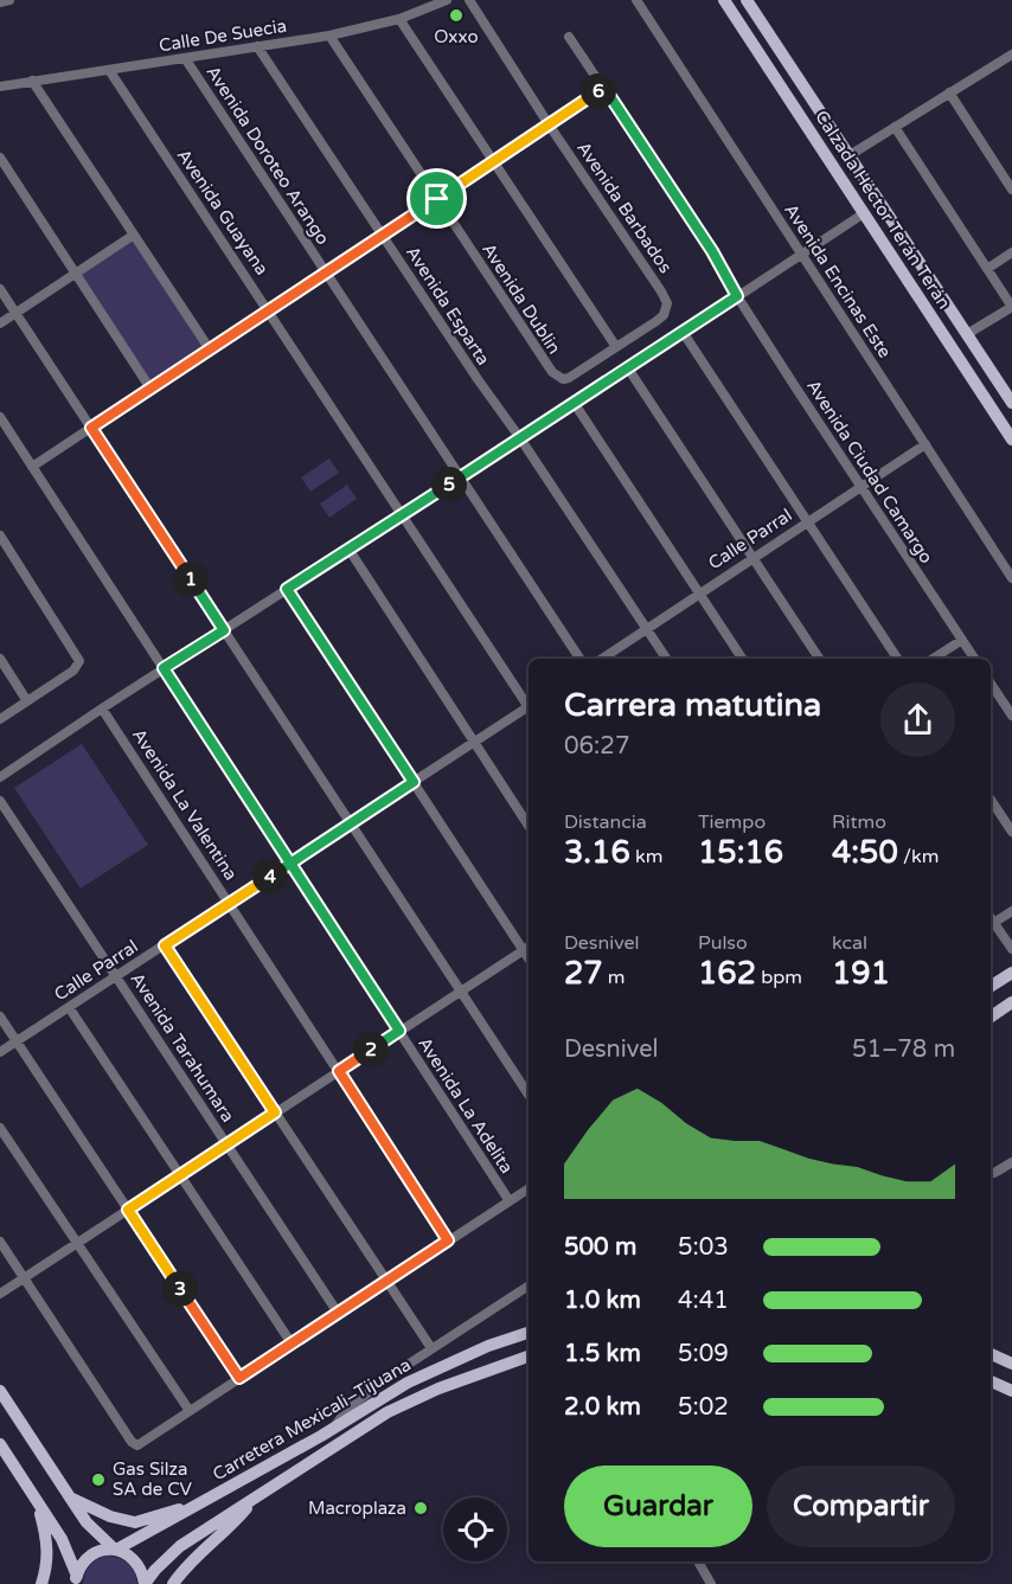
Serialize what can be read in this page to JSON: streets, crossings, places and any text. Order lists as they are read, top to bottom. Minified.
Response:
{"streets":{"main road":["Calzada Héctor Terán Terán","Carretera Mexicali–Tijuana"],"street":["Calle De Suecia","Avenida Doroteo Arango","Avenida Barbados","Avenida Guayana","Avenida Encinas Este","Avenida Dublin","Avenida Esparta","Avenida Ciudad Camargo","Calle Parral","Avenida La Valentina","Avenida Tarahumara","Avenida La Adelita"]},"crossings":[["Calle De Suecia","Avenida Doroteo Arango"],["Calle De Suecia","Avenida Guayana"],["Calle De Suecia","Avenida Dublin"],["Calle De Suecia","Avenida Esparta"],["Avenida Barbados","Avenida Dublin"],["Avenida Encinas Este","Calle Parral"],["Avenida Esparta","Calle Parral"],["Avenida Ciudad Camargo","Calle Parral"],["Calle Parral","Avenida La Valentina"],["Calle Parral","Avenida Tarahumara"],["Calle Parral","Avenida La Adelita"]],"places":["Oxxo","Gas Silza SA de CV","Macroplaza"],"page":{"pins":["6","5","1","4","2","3"],"heading":["Carrera matutina","06:27"],"stats":[["Distancia","3.16 km"],["Tiempo","15:16"],["Ritmo","4:50 /km"],["Desnivel","27 m"],["Pulso","162 bpm"],["kcal","191"]],"chart":["Desnivel","51–78 m"],"list":[{"name":"500 m","note":"5:03"},{"name":"1.0 km","note":"4:41"},{"name":"1.5 km","note":"5:09"},{"name":"2.0 km","note":"5:02"}],"buttons":["Guardar","Compartir"]}}
